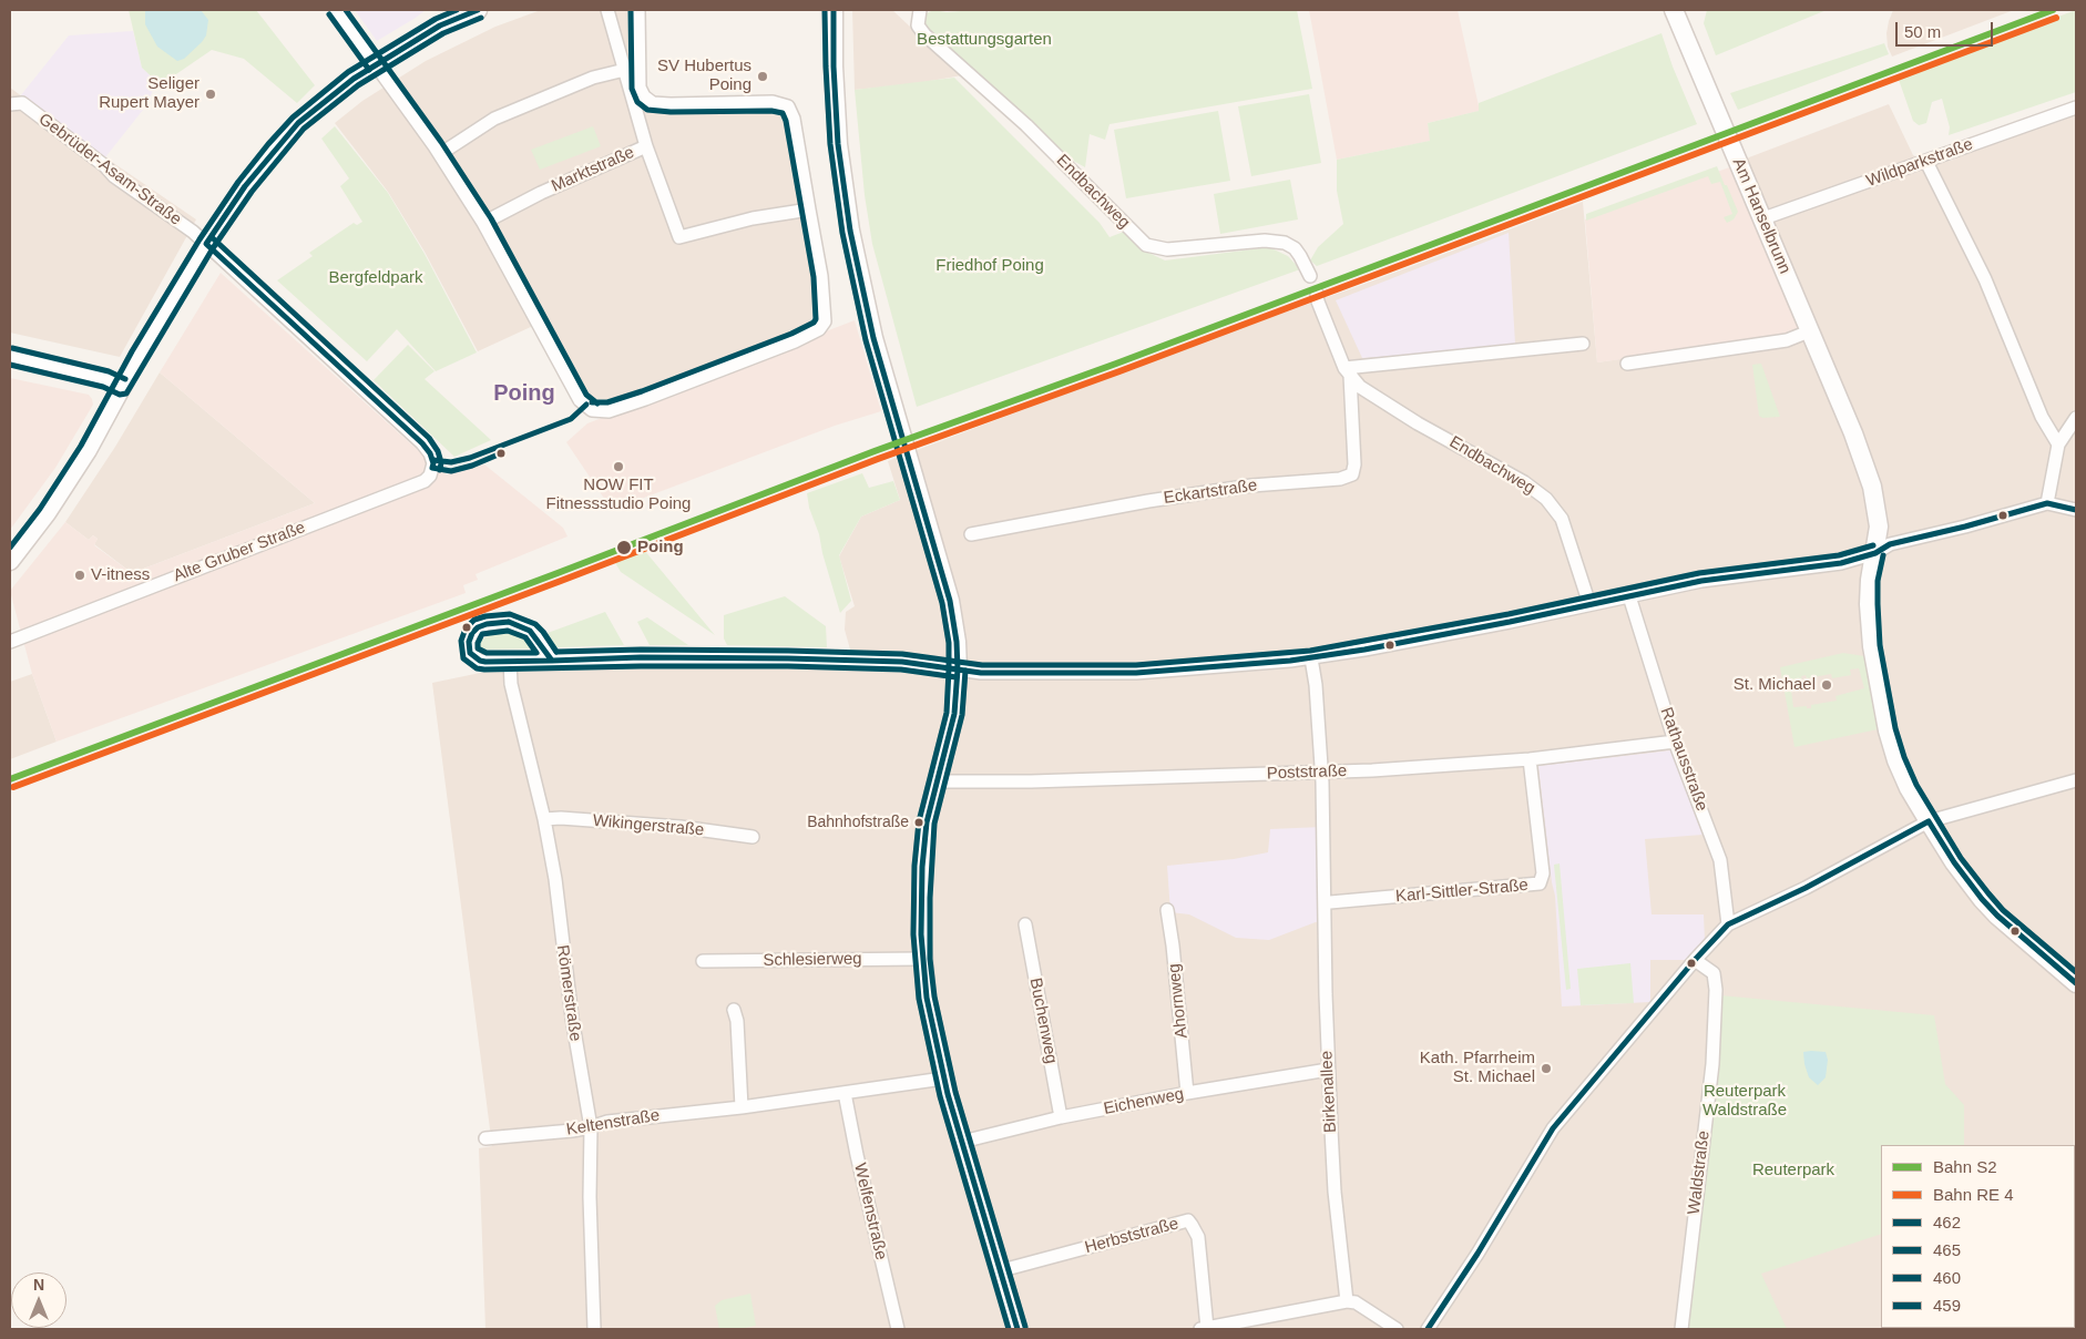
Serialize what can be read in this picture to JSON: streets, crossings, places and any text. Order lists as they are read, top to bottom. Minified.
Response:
{"streets":{"street":["Wildparkstraße","Gebrüder-Asam-Straße","Marktstraße","Endbachweg","Am Hanselbrunn","Eckartstraße","Alte Gruber Straße","Rathausstraße","Poststraße","Wikingerstraße","Karl-Sittler-Straße","Schlesierweg","Römerstraße","Ahornweg","Buchenweg","Birkenallee","Eichenweg","Keltenstraße","Waldstraße","Welfenstraße","Herbststraße"]},"crossings":[["Wildparkstraße","Am Hanselbrunn"],["Gebrüder-Asam-Straße","Alte Gruber Straße"],["Endbachweg","Eckartstraße"],["Rathausstraße","Poststraße"],["Poststraße","Karl-Sittler-Straße"],["Poststraße","Birkenallee"],["Wikingerstraße","Römerstraße"],["Karl-Sittler-Straße","Birkenallee"],["Römerstraße","Keltenstraße"],["Ahornweg","Eichenweg"],["Buchenweg","Eichenweg"],["Birkenallee","Eichenweg"],["Keltenstraße","Welfenstraße"]],"districts":["Poing"],"parks":["Bestattungsgarten","Friedhof Poing","Bergfeldpark","Reuterpark Waldstraße","Reuterpark"],"places":["SV Hubertus Poing","Seliger Rupert Mayer","NOW FIT Fitnessstudio Poing","Poing","V-itness","St. Michael","Bahnhofstraße","Kath. Pfarrheim St. Michael"],"lines":["rail line S2","transit line 462","transit line 465","transit line 460","transit line 459"],"legend":["Bahn S2","Bahn RE 4","462","465","460","459"],"scale_bar":"50 m","north":"top"}
